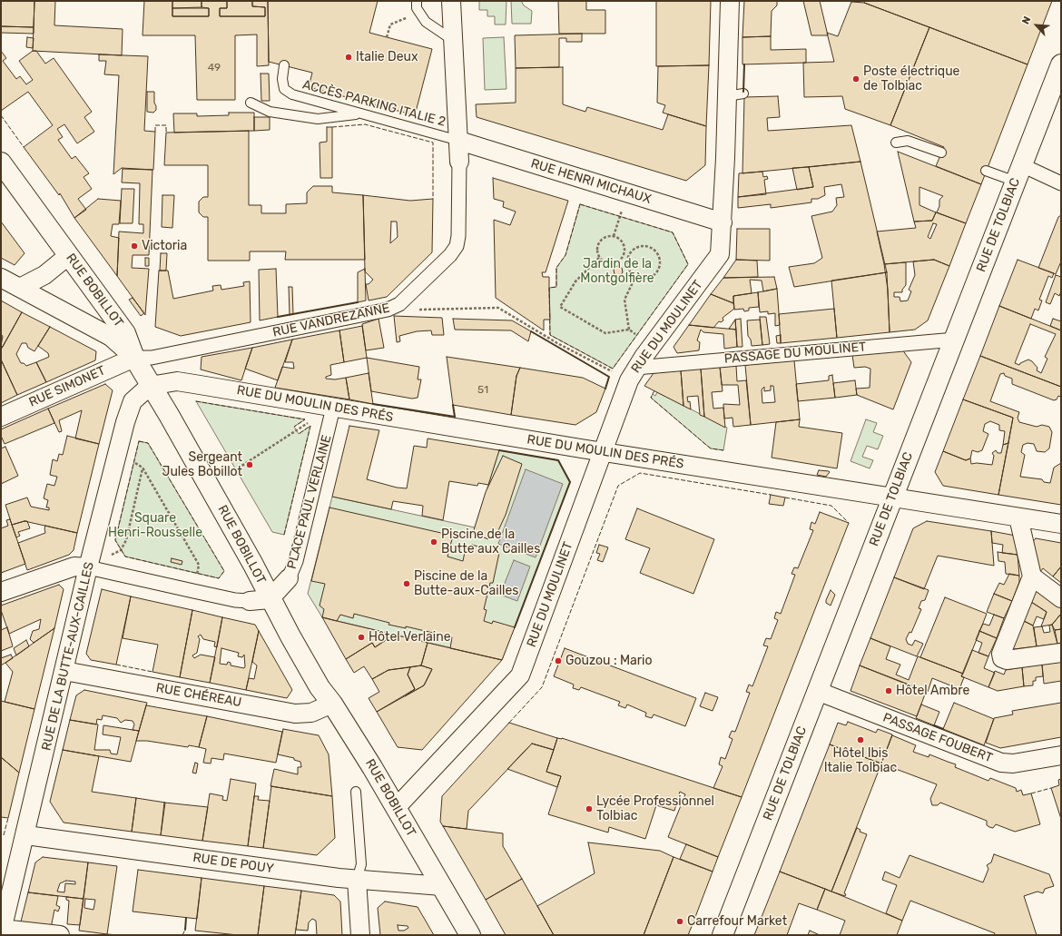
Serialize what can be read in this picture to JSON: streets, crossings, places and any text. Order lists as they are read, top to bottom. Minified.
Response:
{"streets":{"main road":["RUE DE TOLBIAC","RUE BOBILLOT"],"street":["RUE HENRI MICHAUX","RUE VANDREZANNE","RUE DU MOULINET","PASSAGE DU MOULINET","RUE SIMONET","RUE DU MOULIN DES PRÉS","PLACE PAUL VERLAINE","RUE DE LA BUTTE-AUX-CAILLES","RUE CHÉREAU","PASSAGE FOUBERT","RUE DE POUY"],"lane":["ACCÈS PARKING ITALIE 2"]},"crossings":[["ACCÈS PARKING ITALIE 2","RUE HENRI MICHAUX"],["ACCÈS PARKING ITALIE 2","RUE VANDREZANNE"],["RUE HENRI MICHAUX","RUE VANDREZANNE"],["RUE HENRI MICHAUX","RUE DU MOULINET"],["RUE DE TOLBIAC","PASSAGE DU MOULINET"],["RUE DE TOLBIAC","RUE DU MOULIN DES PRÉS"],["RUE DE TOLBIAC","PASSAGE FOUBERT"],["RUE BOBILLOT","RUE VANDREZANNE"],["RUE BOBILLOT","RUE DU MOULINET"],["RUE BOBILLOT","RUE SIMONET"],["RUE BOBILLOT","RUE DU MOULIN DES PRÉS"],["RUE BOBILLOT","PLACE PAUL VERLAINE"],["RUE BOBILLOT","RUE DE LA BUTTE-AUX-CAILLES"],["RUE BOBILLOT","RUE CHÉREAU"],["RUE BOBILLOT","RUE DE POUY"],["RUE VANDREZANNE","RUE SIMONET"],["RUE DU MOULINET","PASSAGE DU MOULINET"],["RUE DU MOULINET","RUE DU MOULIN DES PRÉS"],["RUE DU MOULIN DES PRÉS","PLACE PAUL VERLAINE"],["RUE DU MOULIN DES PRÉS","RUE DE LA BUTTE-AUX-CAILLES"],["RUE DE LA BUTTE-AUX-CAILLES","RUE CHÉREAU"],["RUE DE LA BUTTE-AUX-CAILLES","RUE DE POUY"]],"parks":["Jardin de la Montgolfière","Square Henri-Rousselle"],"places":["Italie Deux","Poste électrique de Tolbiac","Victoria","Sergeant Jules Bobillot","Piscine de la Butte aux Cailles","Piscine de la Butte-aux-Cailles","Hôtel Verlaine","Gouzou : Mario","Hôtel Ambre","Hôtel Ibis Italie Tolbiac","Lycée Professionnel Tolbiac","Carrefour Market"],"house_numbers":["49","51"],"north":"top left"}
